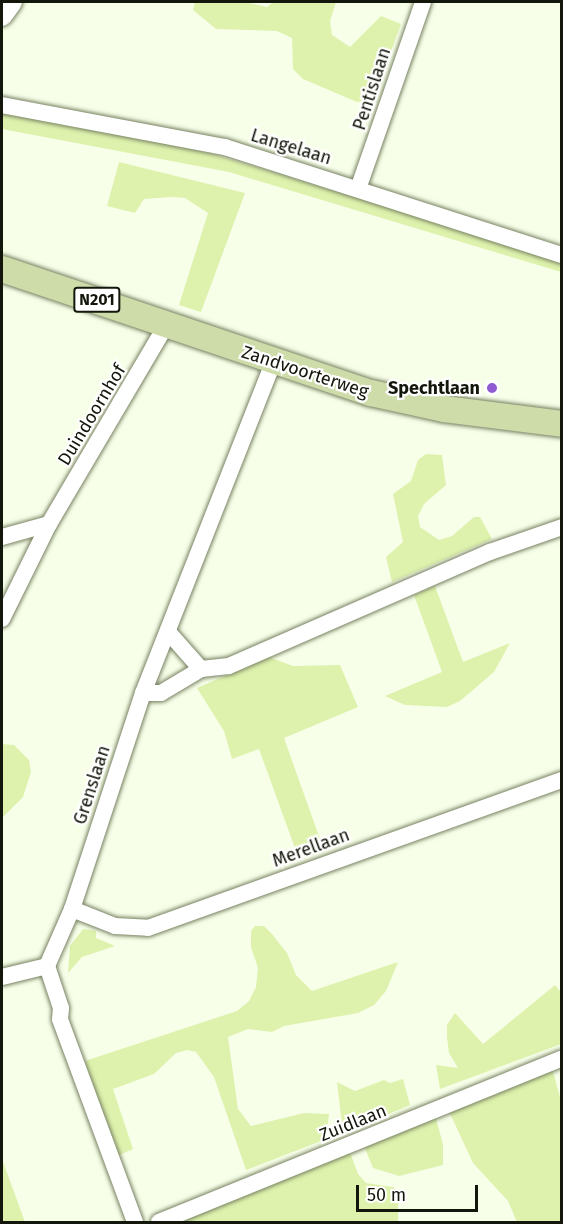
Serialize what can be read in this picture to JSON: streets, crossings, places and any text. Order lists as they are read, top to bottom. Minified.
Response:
{"streets":{"main road":["N201","Zandvoorterweg"],"street":["Pentislaan","Langelaan","Duindoornhof","Grenslaan","Merellaan","Zuidlaan"]},"crossings":[["Pentislaan","Langelaan"],["N201","Zandvoorterweg"],["N201","Duindoornhof"],["Zandvoorterweg","Duindoornhof"],["Zandvoorterweg","Grenslaan"],["Grenslaan","Merellaan"]],"places":["Spechtlaan"],"scale_bar":"50 m"}
